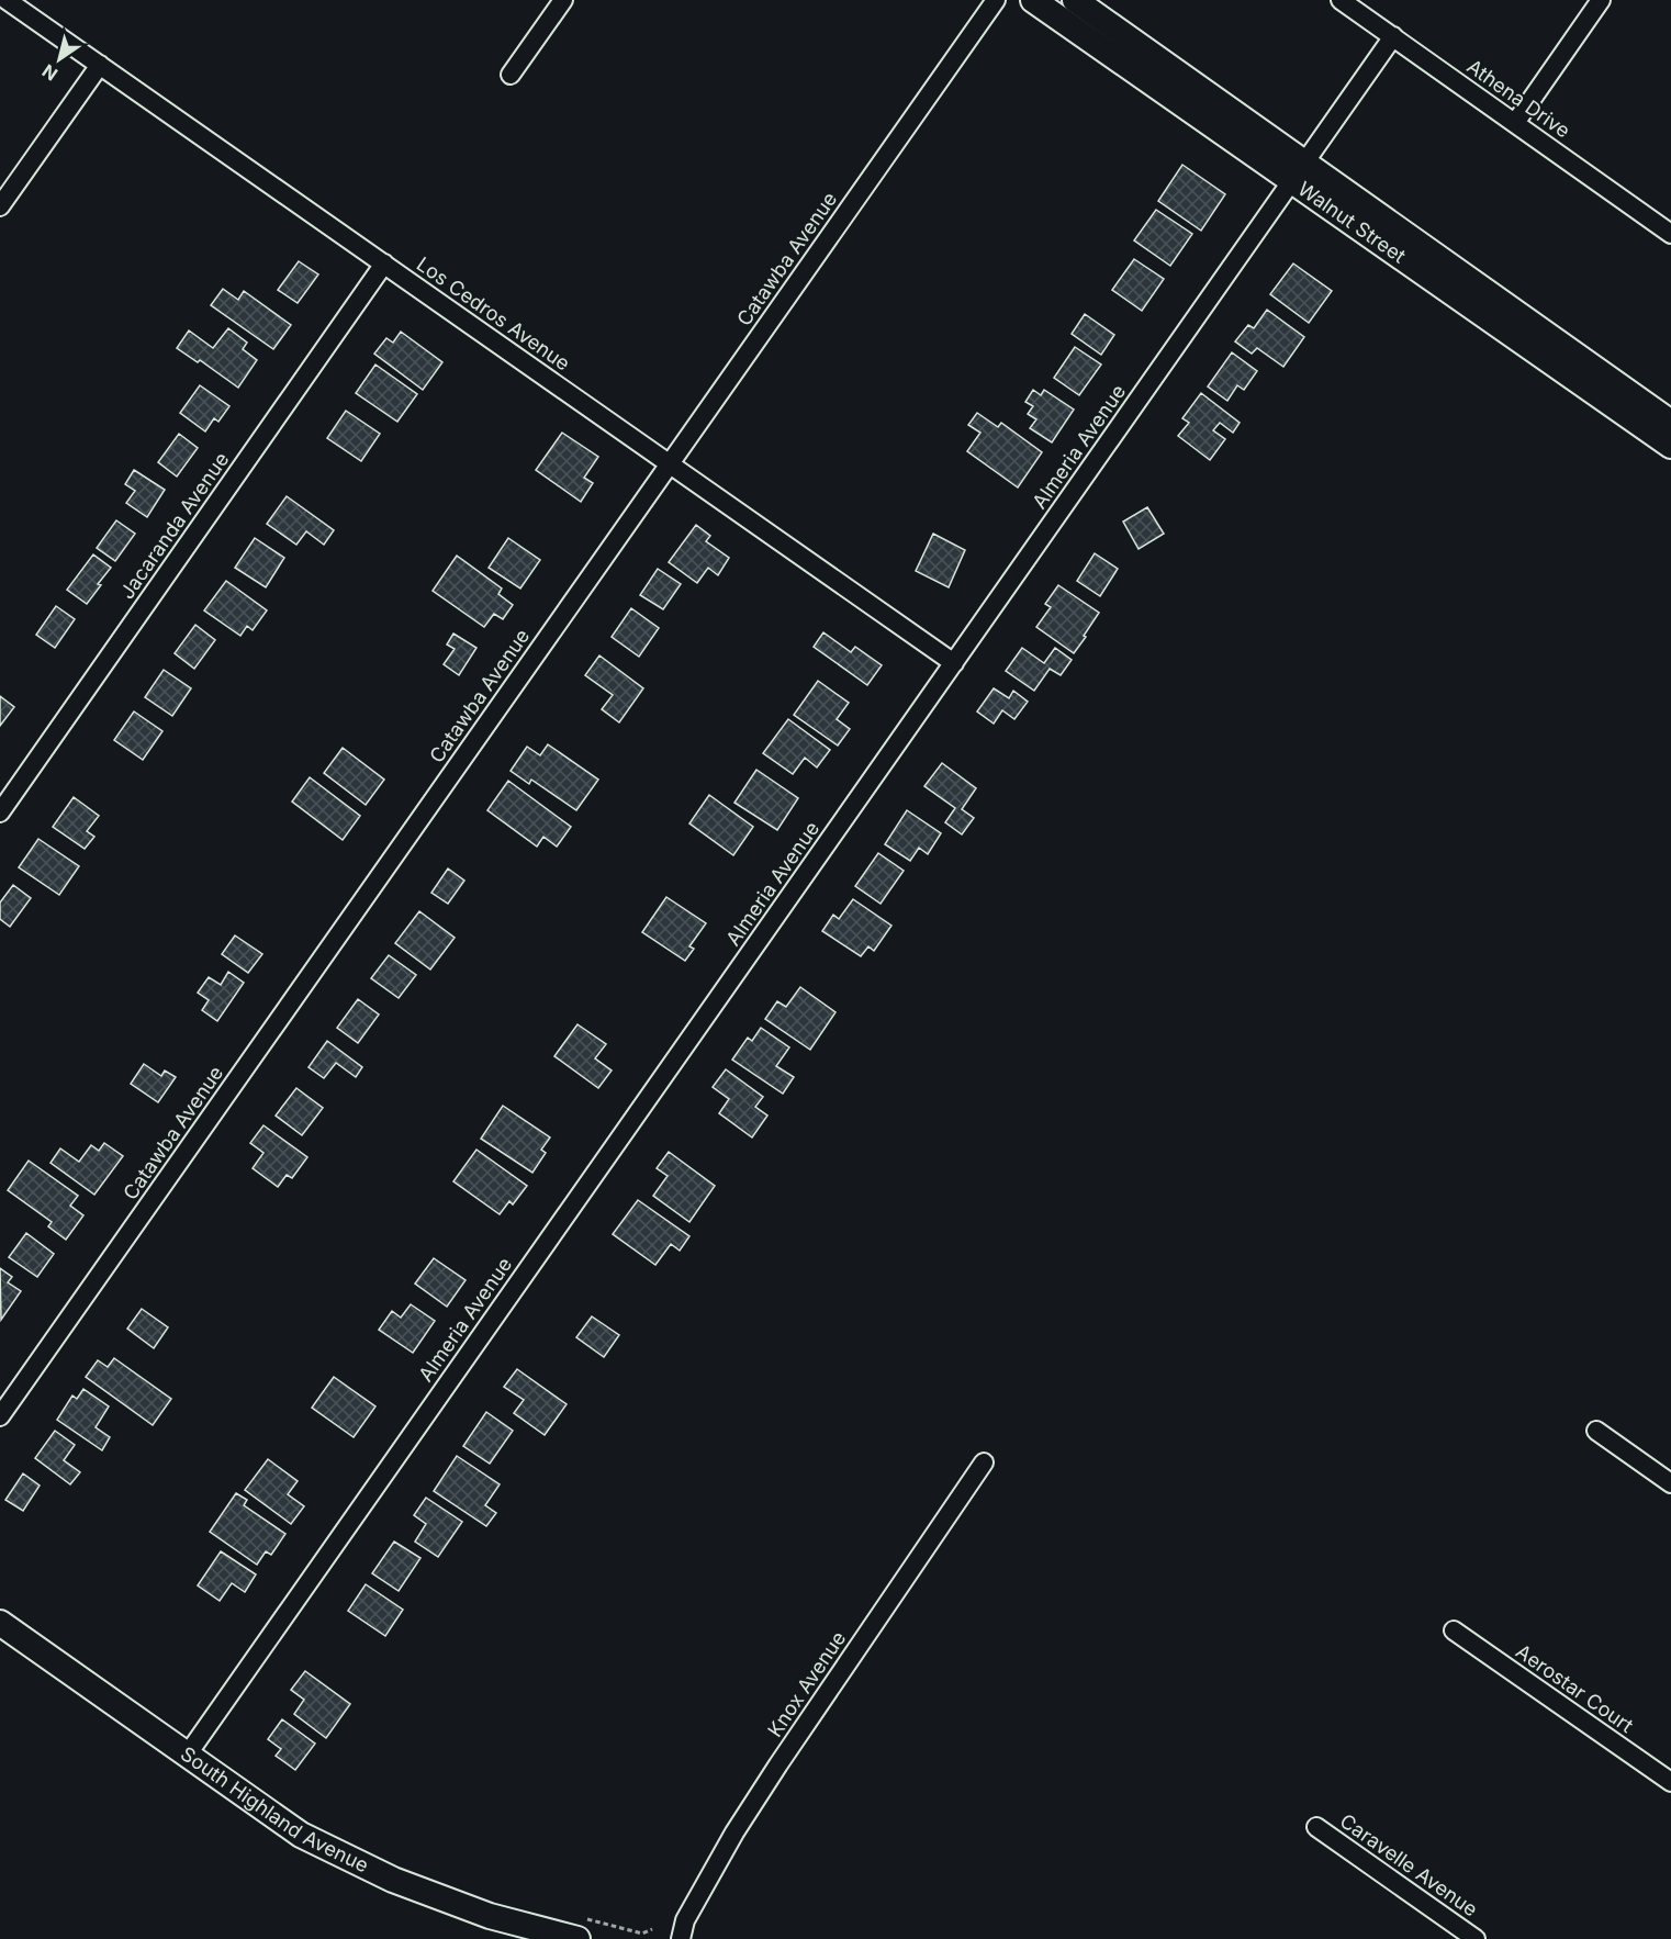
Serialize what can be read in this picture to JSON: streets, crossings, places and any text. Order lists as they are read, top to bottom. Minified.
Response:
{"streets":{"street":["Athena Drive","Walnut Street","Catawba Avenue","Los Cedros Avenue","Almeria Avenue","Jacaranda Avenue","Knox Avenue","Aerostar Court","South Highland Avenue","Caravelle Avenue"]},"crossings":[["Athena Drive","Almeria Avenue"],["Walnut Street","Almeria Avenue"],["Catawba Avenue","Los Cedros Avenue"],["Los Cedros Avenue","Almeria Avenue"],["Los Cedros Avenue","Jacaranda Avenue"],["Almeria Avenue","South Highland Avenue"]],"north":"bottom left"}
